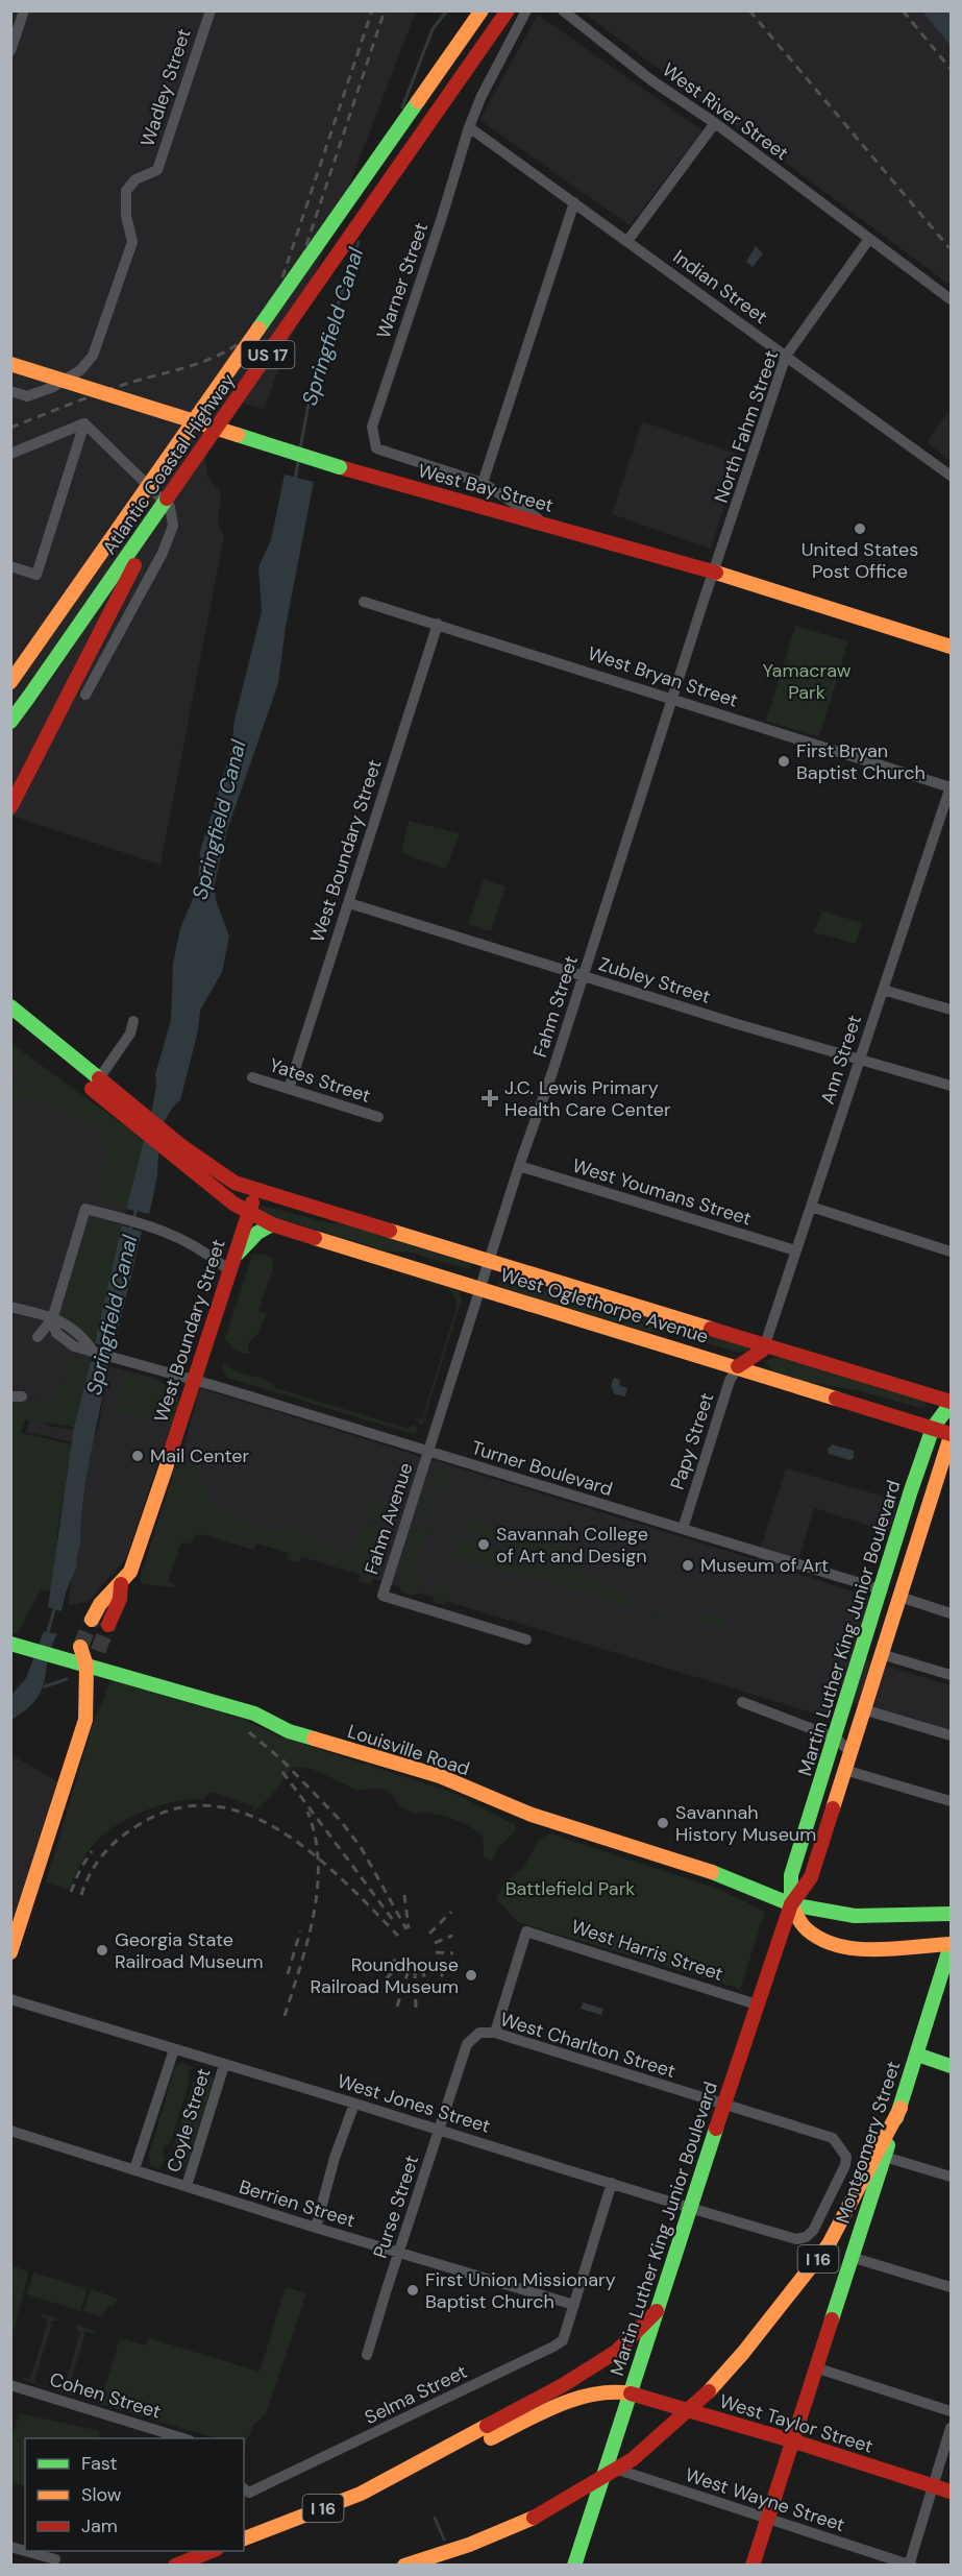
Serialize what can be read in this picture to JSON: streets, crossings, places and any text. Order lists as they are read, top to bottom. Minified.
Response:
{"streets":{"main road":["US 17","Atlantic Coastal Highway","West Bay Street","West Boundary Street","West Oglethorpe Avenue","Martin Luther King Junior Boulevard","Louisville Road","Montgomery Street","I 16","West Taylor Street"],"street":["Wadley Street","West River Street","Warner Street","Indian Street","North Fahm Street","West Bryan Street","Zubley Street","Fahm Street","Ann Street","Yates Street","West Youmans Street","Papy Street","Turner Boulevard","Fahm Avenue","West Harris Street","West Charlton Street","West Jones Street","Coyle Street","Berrien Street","Purse Street","Selma Street","Cohen Street","West Wayne Street"]},"crossings":[["West River Street","North Fahm Street"],["Warner Street","Indian Street"],["Indian Street","North Fahm Street"],["North Fahm Street","West Bay Street"],["North Fahm Street","Fahm Street"],["West Bay Street","Fahm Street"],["West Bryan Street","West Boundary Street"],["West Bryan Street","Fahm Street"],["West Bryan Street","Ann Street"],["West Boundary Street","Zubley Street"],["West Boundary Street","Yates Street"],["West Boundary Street","West Oglethorpe Avenue"],["West Boundary Street","Turner Boulevard"],["Zubley Street","Fahm Street"],["Zubley Street","Ann Street"],["Fahm Street","West Youmans Street"],["Fahm Street","West Oglethorpe Avenue"],["Fahm Street","Turner Boulevard"],["Fahm Street","Fahm Avenue"],["Ann Street","West Youmans Street"],["Ann Street","West Oglethorpe Avenue"],["West Oglethorpe Avenue","Papy Street"],["West Oglethorpe Avenue","Martin Luther King Junior Boulevard"],["Papy Street","Turner Boulevard"],["Turner Boulevard","Fahm Avenue"],["Turner Boulevard","Martin Luther King Junior Boulevard"],["Martin Luther King Junior Boulevard","Louisville Road"],["Martin Luther King Junior Boulevard","West Harris Street"],["Martin Luther King Junior Boulevard","West Charlton Street"],["Martin Luther King Junior Boulevard","West Jones Street"],["Martin Luther King Junior Boulevard","I 16"],["Martin Luther King Junior Boulevard","West Taylor Street"],["Martin Luther King Junior Boulevard","West Wayne Street"],["West Harris Street","West Charlton Street"],["West Charlton Street","West Jones Street"],["West Charlton Street","Purse Street"],["West Jones Street","Coyle Street"],["West Jones Street","Purse Street"],["West Jones Street","Selma Street"],["Coyle Street","Berrien Street"],["Montgomery Street","I 16"],["Montgomery Street","West Taylor Street"],["Montgomery Street","West Wayne Street"],["Berrien Street","Purse Street"],["Berrien Street","Selma Street"],["I 16","West Taylor Street"],["I 16","West Wayne Street"]],"water":["Springfield Canal"],"parks":["Yamacraw Park","Battlefield Park"],"places":{"other":["United States Post Office","First Bryan Baptist Church","Mail Center","Savannah College of Art and Design","Museum of Art","Savannah History Museum","Georgia State Railroad Museum","Roundhouse Railroad Museum","First Union Missionary Baptist Church"],"health":["J.C. Lewis Primary Health Care Center"]},"legend":["Fast","Slow","Jam"]}
